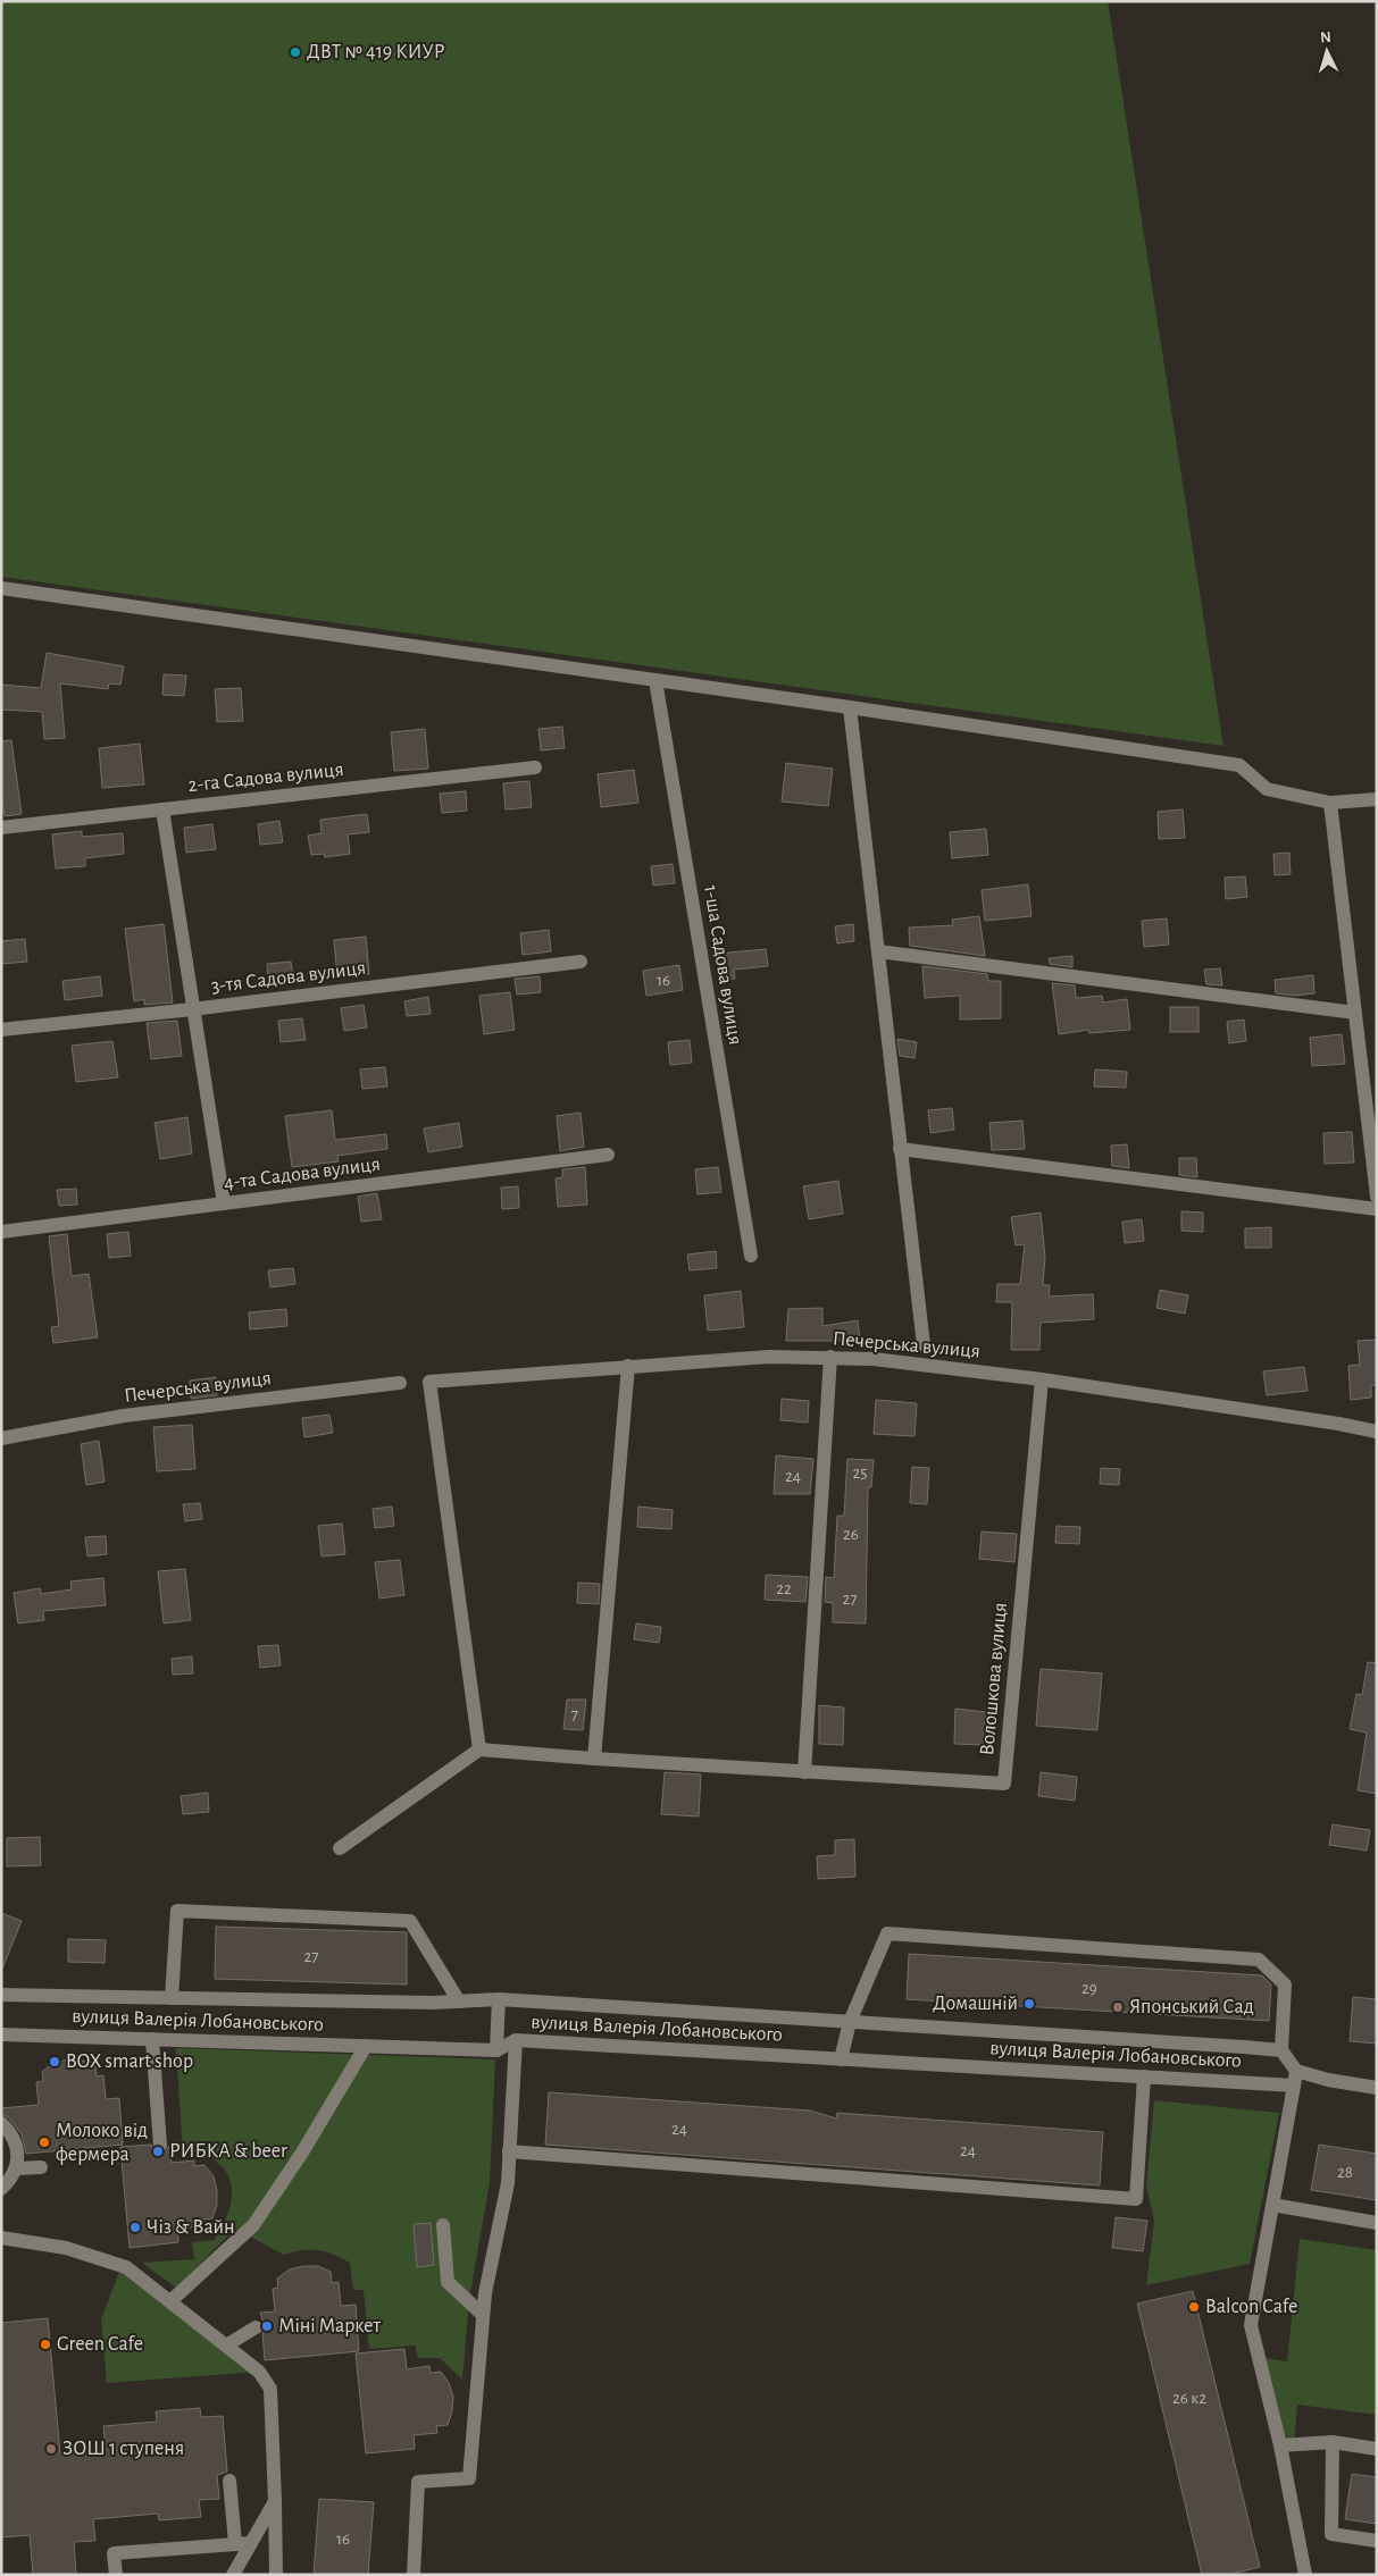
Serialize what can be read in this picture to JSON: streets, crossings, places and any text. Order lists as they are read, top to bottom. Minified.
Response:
{"streets":{"street":["2-га Садова вулиця","1-ша Садова вулиця","3-тя Садова вулиця","4-та Садова вулиця","Печерська вулиця","Волошкова вулиця","вулиця Валерія Лобановського"]},"crossings":[["Печерська вулиця","Волошкова вулиця"]],"places":["ДВТ № 419 КИУР","Домашній","Японський Сад","BOX smart shop","Молоко від фермера","РИБКА & beer","Чіз & Вайн","Balcon Cafe","Міні Маркет","Green Cafe","ЗОШ 1 ступеня"],"house_numbers":["16","25","24","26","22","27","7","27","29","24","24","28","26 к2","16"],"north":"top"}
